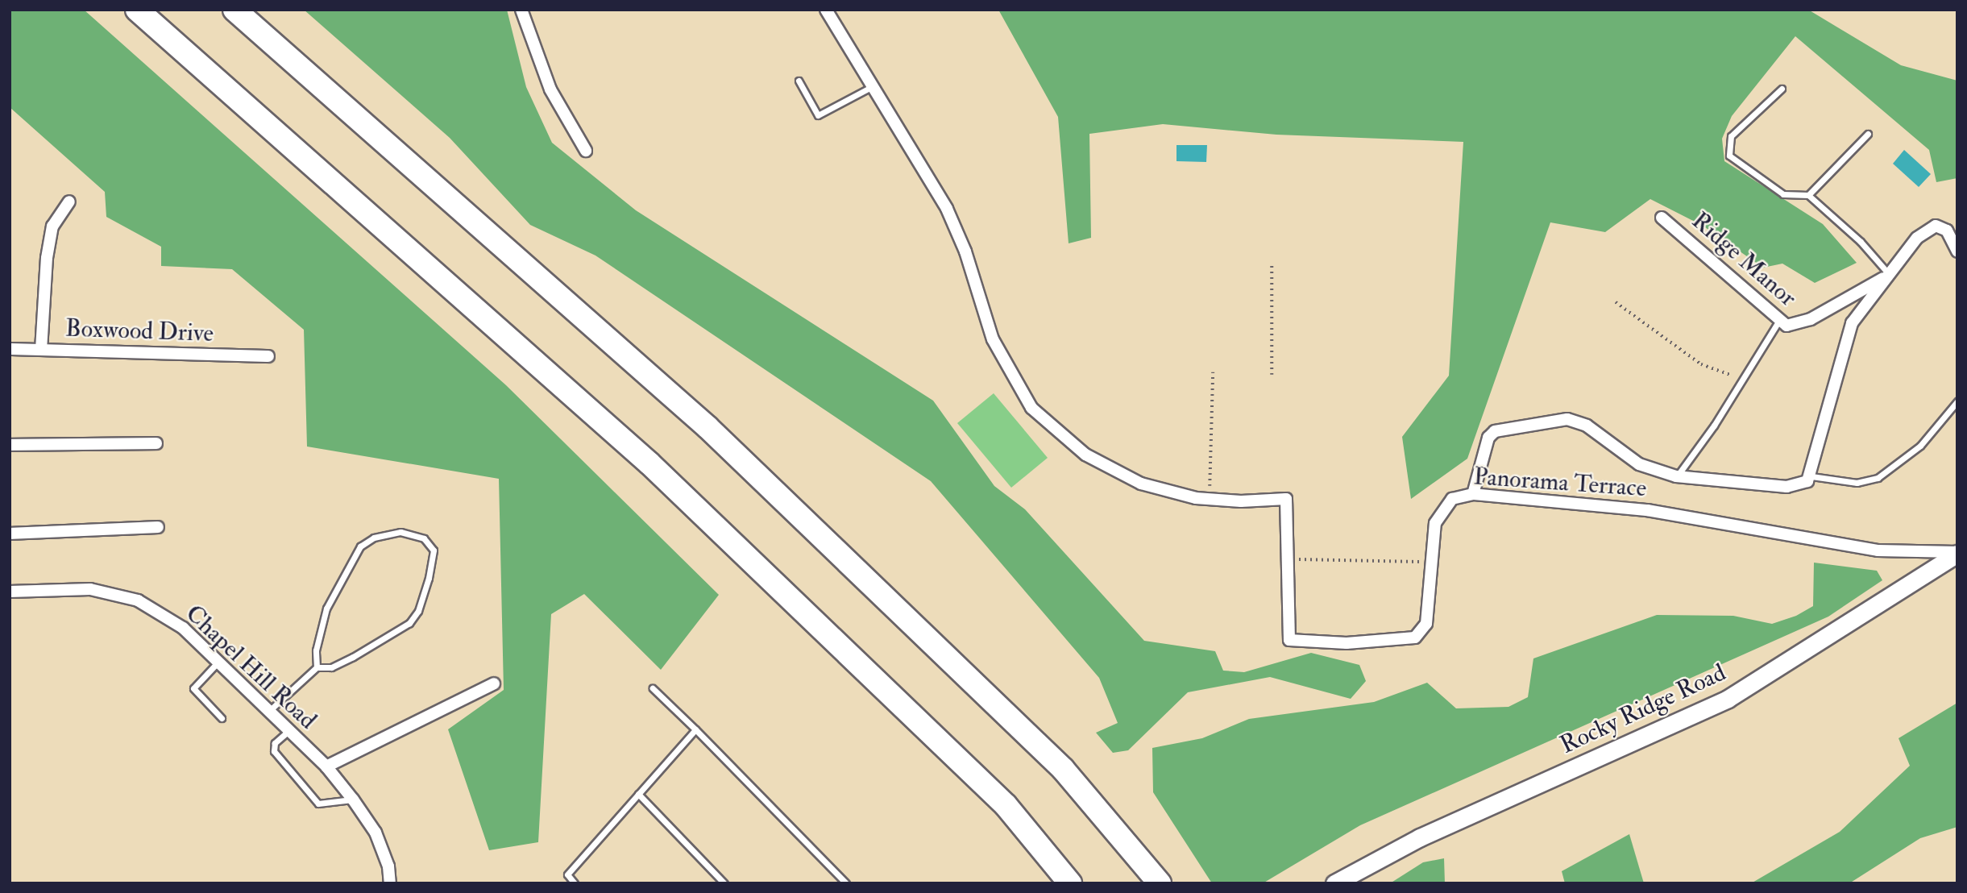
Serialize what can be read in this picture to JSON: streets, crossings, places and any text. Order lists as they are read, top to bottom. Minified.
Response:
{"streets":{"main road":["Rocky Ridge Road"],"street":["Ridge Manor","Boxwood Drive","Panorama Terrace","Chapel Hill Road"]},"crossings":[["Panorama Terrace","Rocky Ridge Road"]]}
